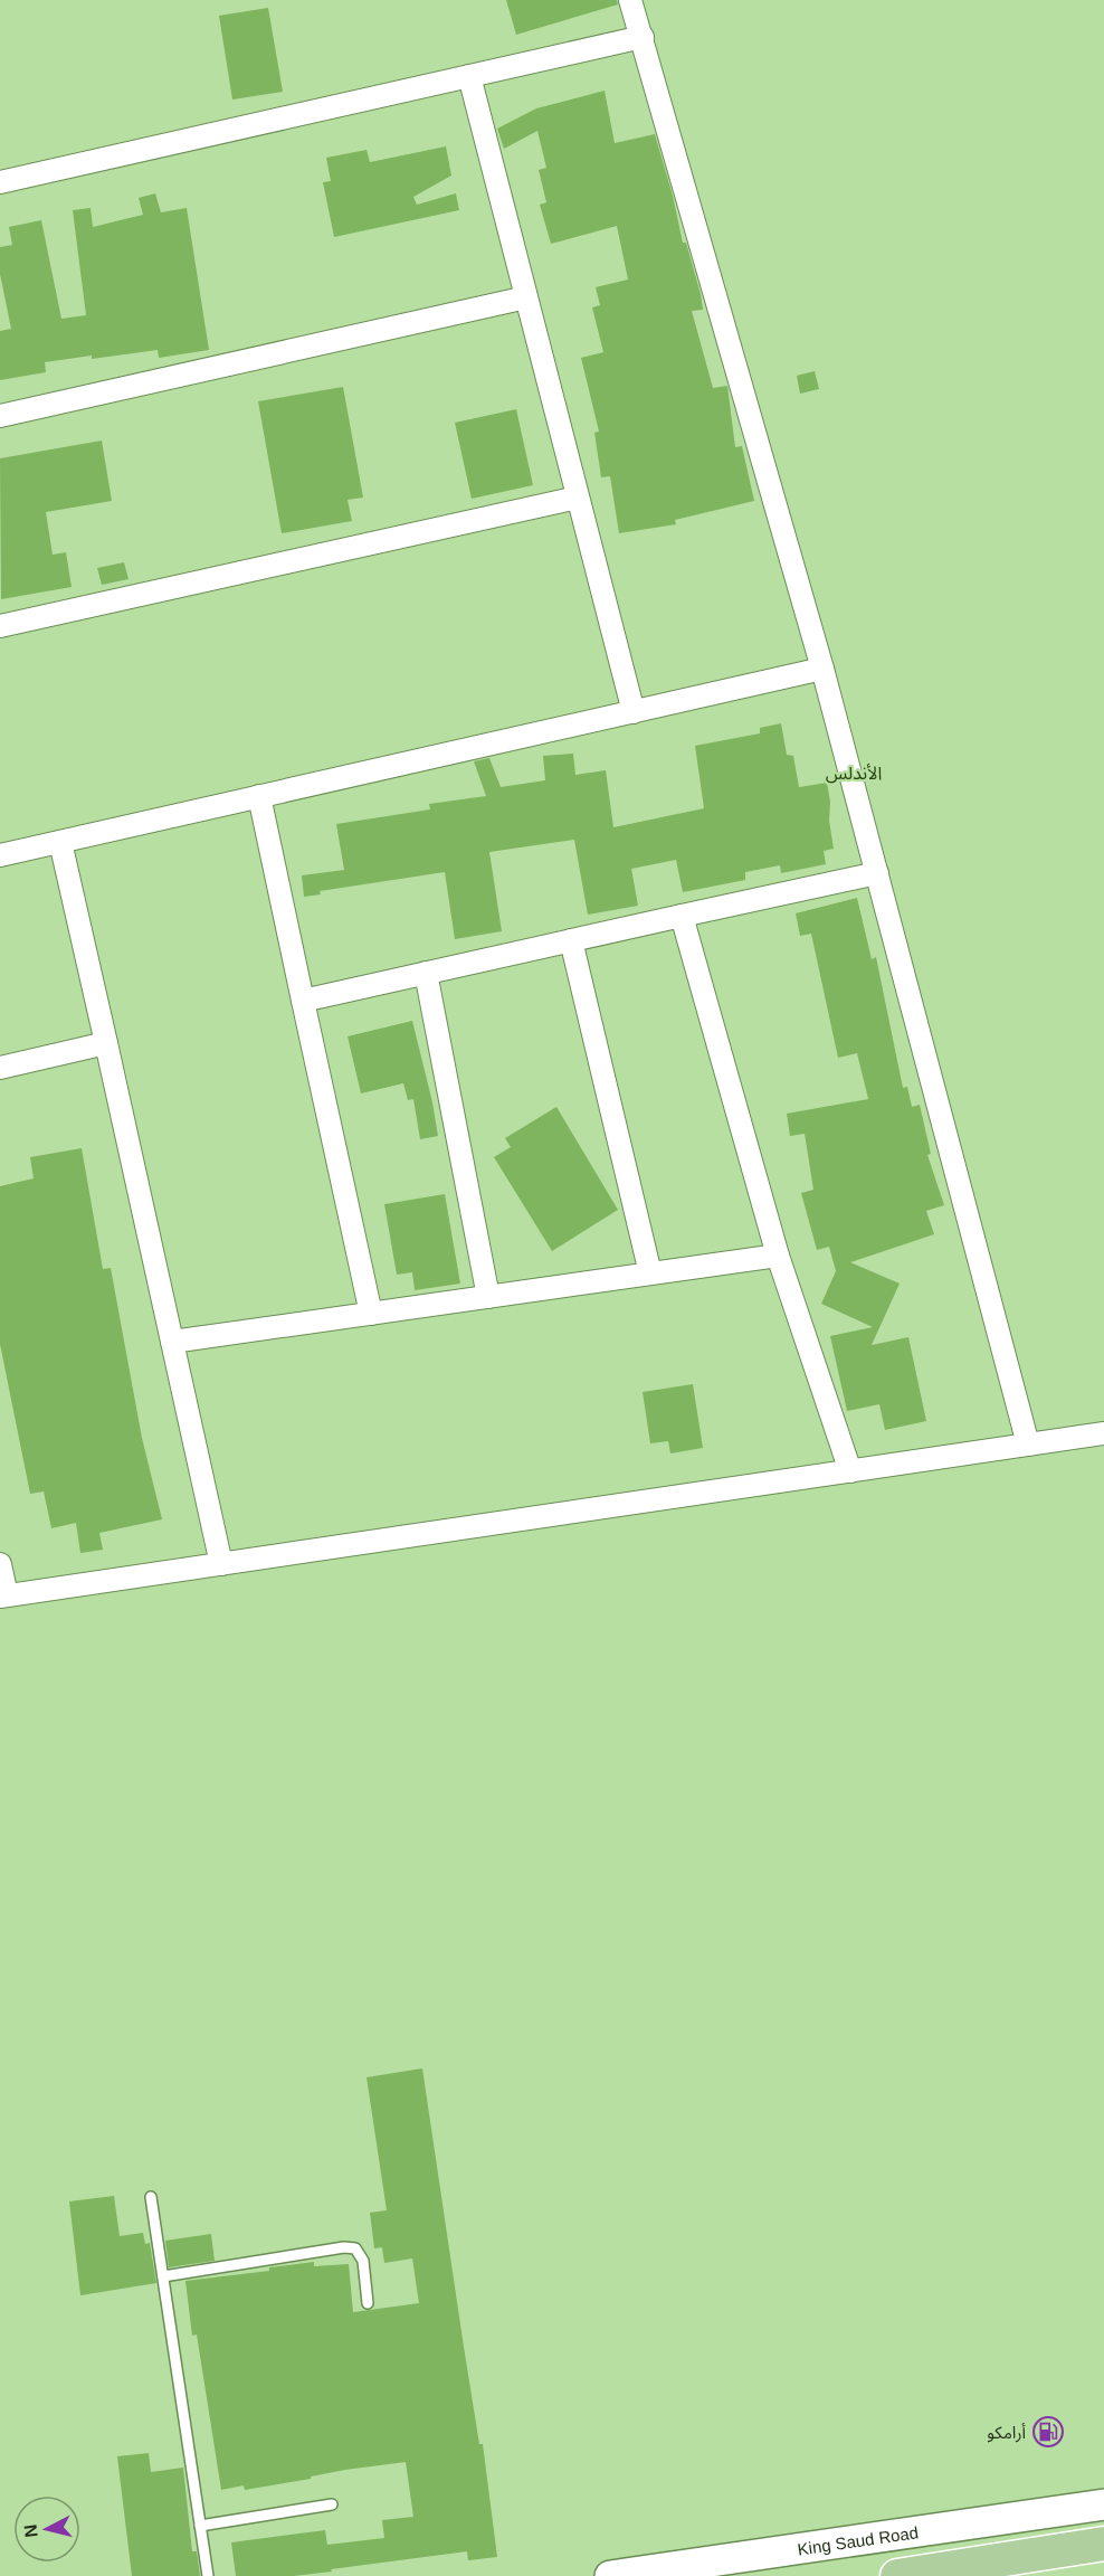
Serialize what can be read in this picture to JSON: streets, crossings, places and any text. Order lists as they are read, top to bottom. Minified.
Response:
{"streets":{"main road":["King Saud Road"]},"districts":["الأندلس"],"places":{"fuel station":["أرامكو"]},"north":"left"}
